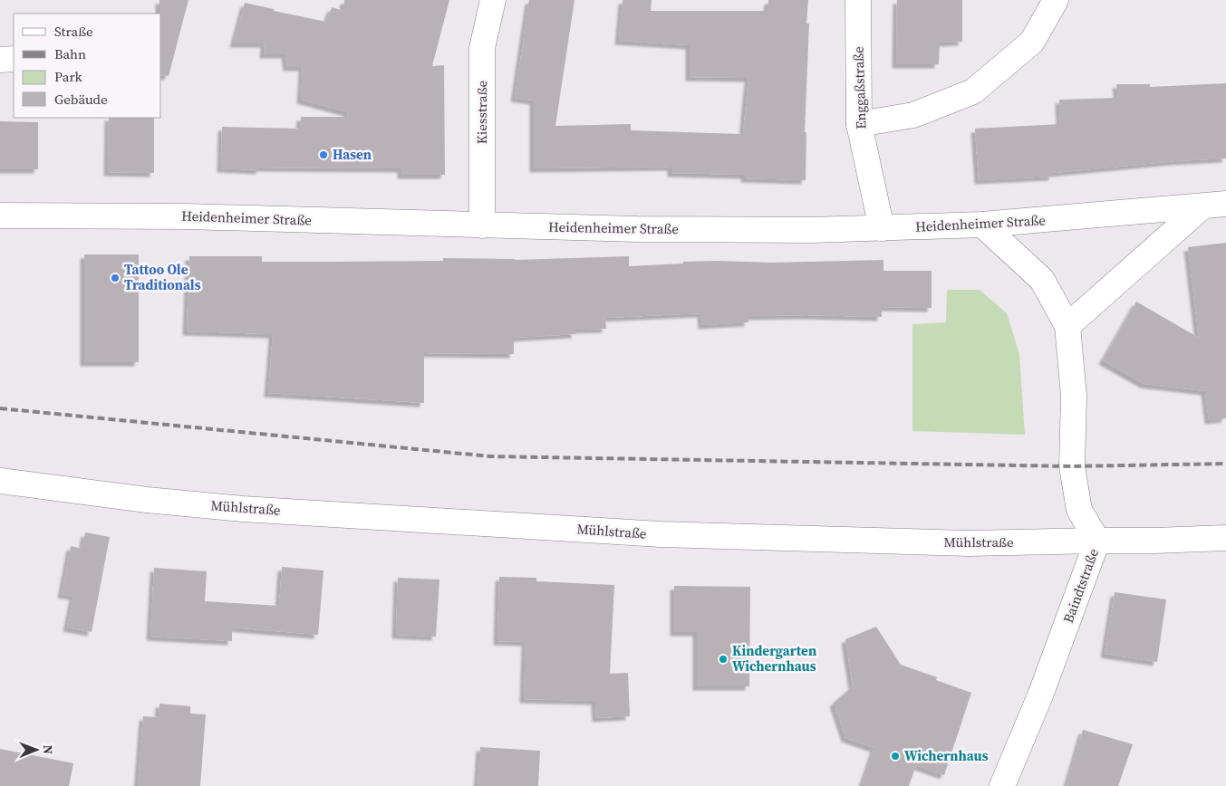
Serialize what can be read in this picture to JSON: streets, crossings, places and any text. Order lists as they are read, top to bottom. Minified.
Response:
{"streets":{"street":["Enggaßstraße","Kiesstraße","Heidenheimer Straße","Mühlstraße","Baindtstraße"]},"crossings":[["Enggaßstraße","Heidenheimer Straße"],["Kiesstraße","Heidenheimer Straße"],["Heidenheimer Straße","Baindtstraße"],["Mühlstraße","Baindtstraße"]],"places":["Hasen","Tattoo Ole Traditionals","Kindergarten Wichernhaus","Wichernhaus"],"legend":["Straße","Bahn","Park","Gebäude"],"north":"right"}
